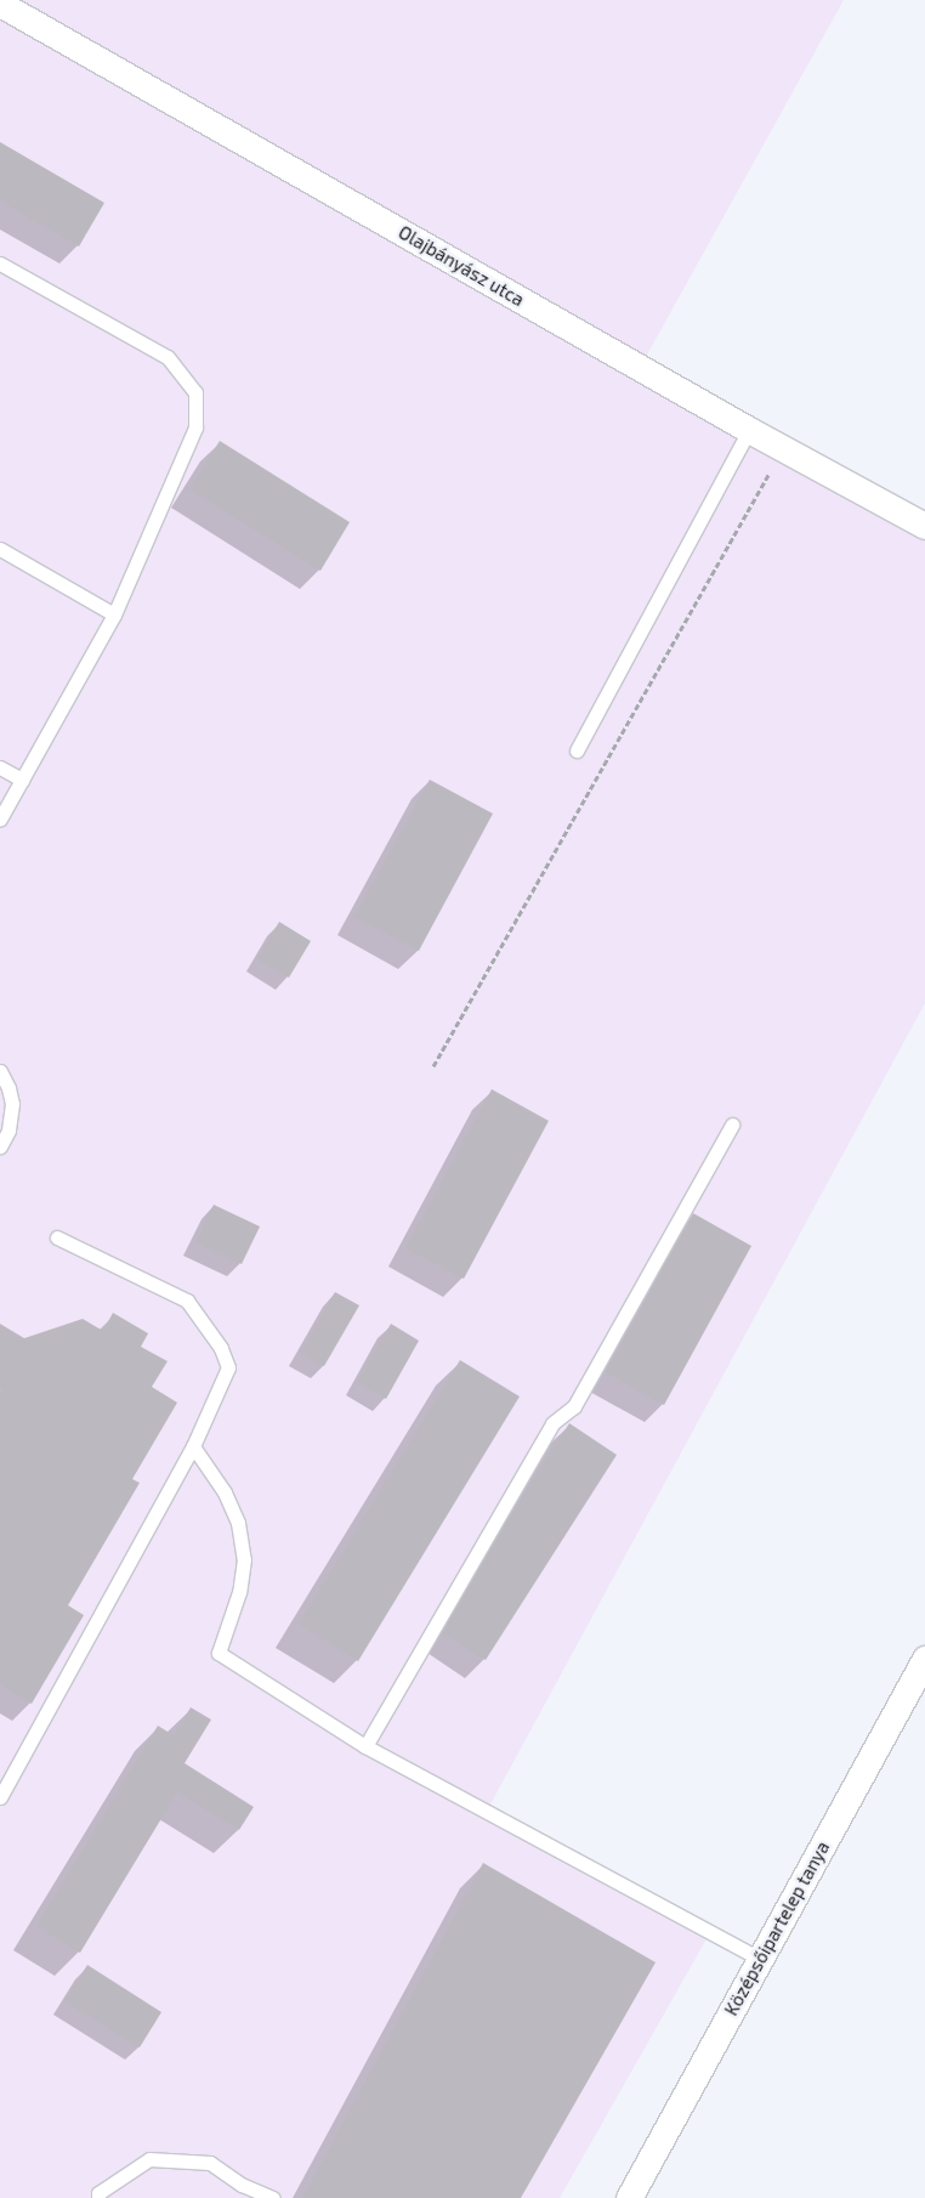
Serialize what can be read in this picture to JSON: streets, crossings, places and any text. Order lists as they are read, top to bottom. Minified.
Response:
{"streets":{"street":["Olajbányász utca","Középsőipartelep tanya"]}}
